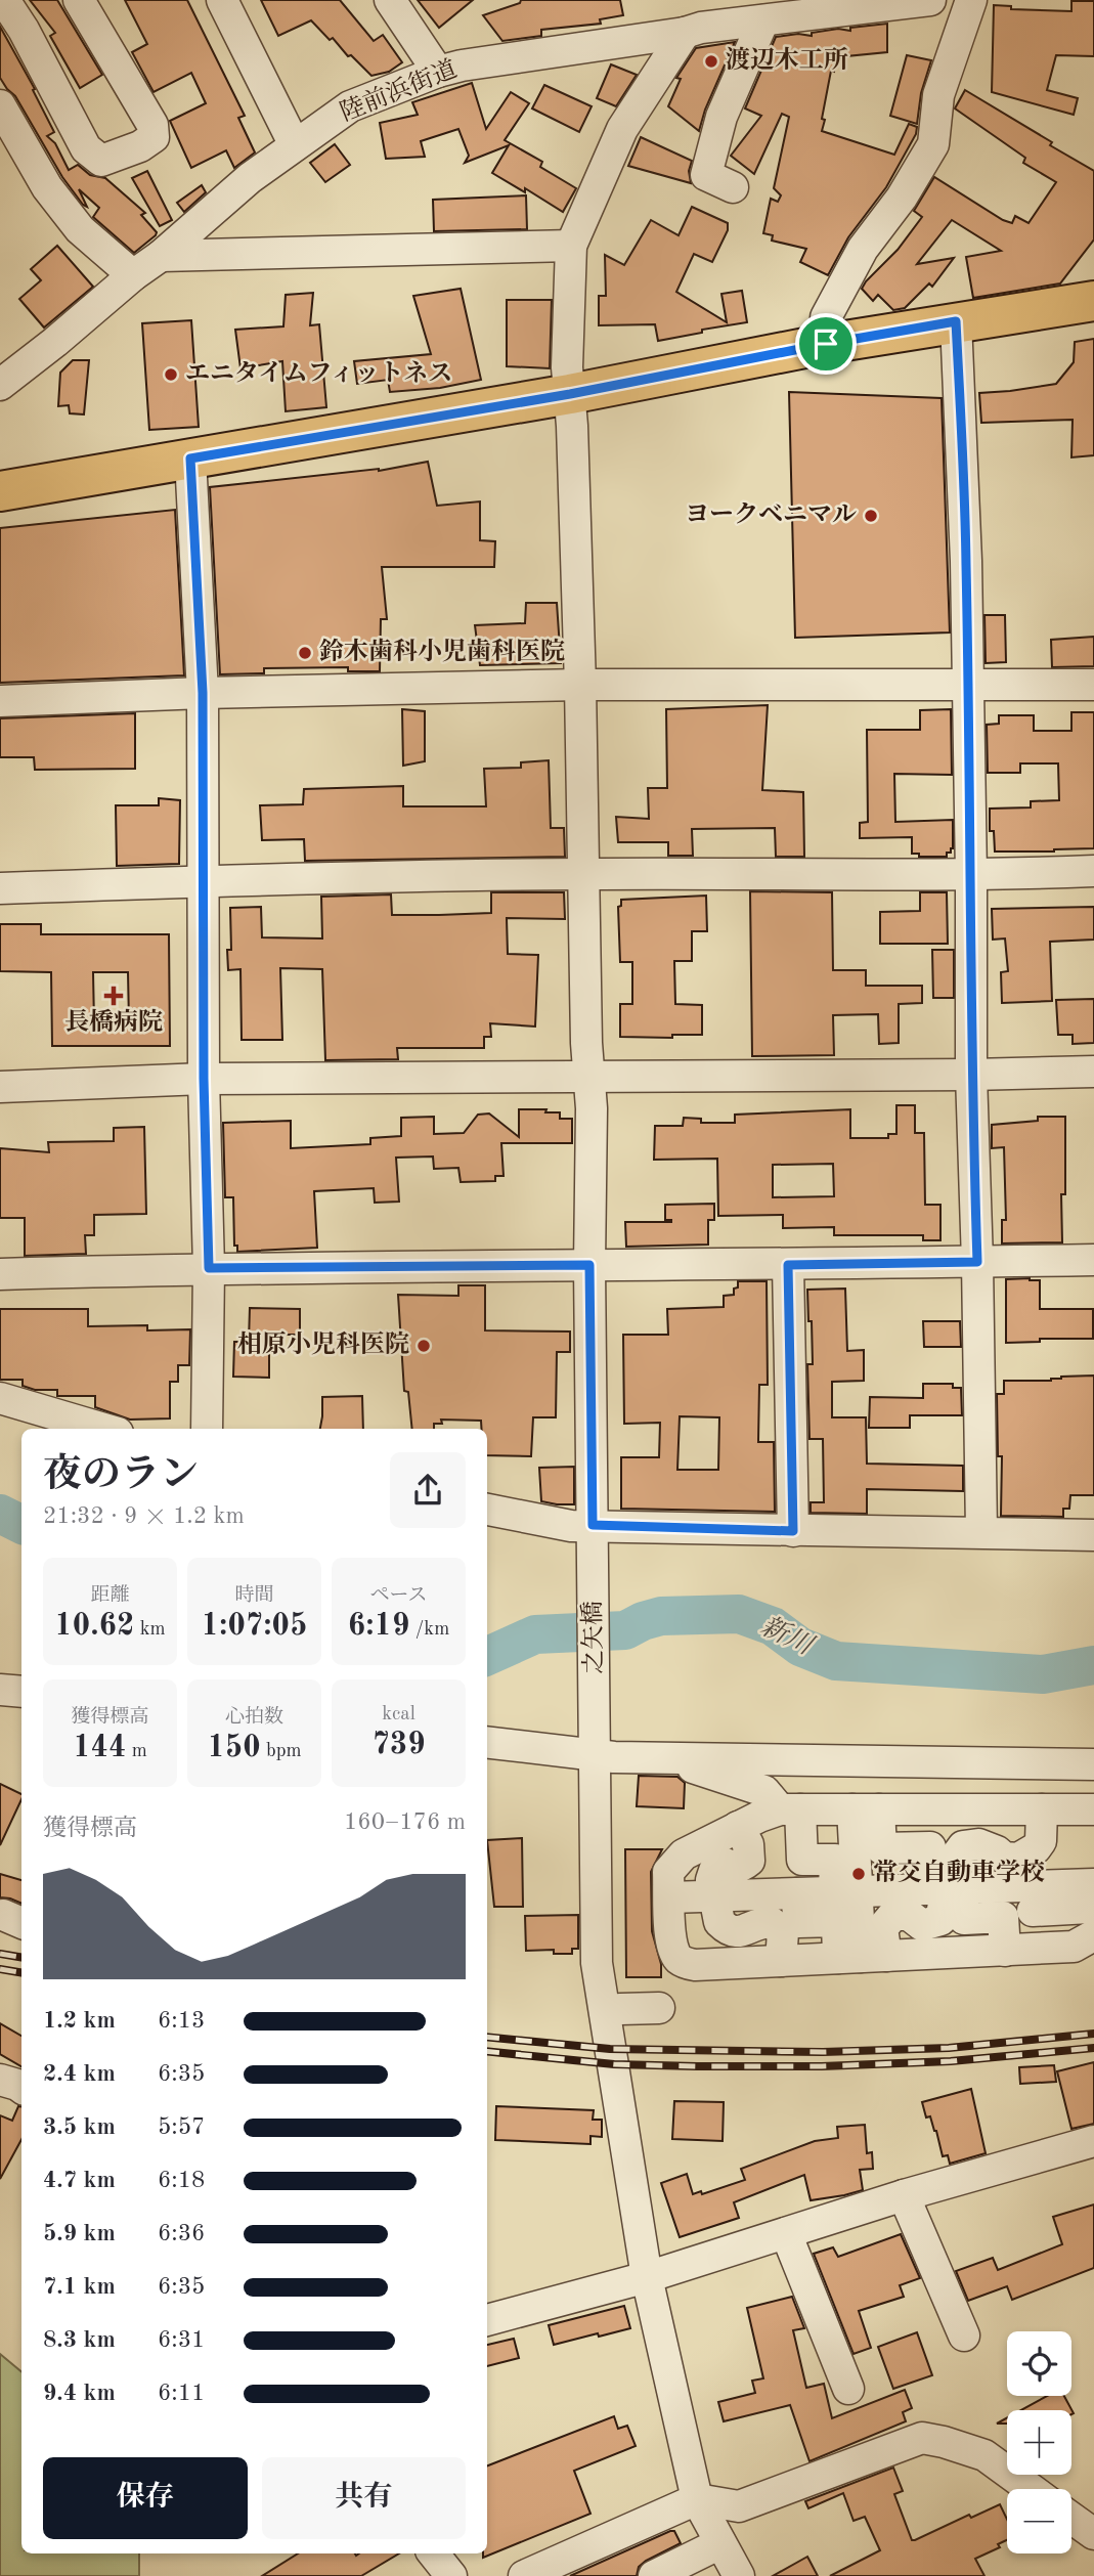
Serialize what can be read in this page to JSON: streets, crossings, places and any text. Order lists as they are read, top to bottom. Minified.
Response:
{"streets":{"street":["陸前浜街道","之矢橋"]},"water":["新川"],"places":{"other":["渡辺木工所","エニタイムフィットネス","ヨークベニマル","鈴木歯科小児歯科医院","相原小児科医院","常交自動車学校"],"health":["長橋病院"]},"page":{"heading":["夜のラン","21:32 · 9 × 1.2 km"],"stats":[["距離","10.62 km"],["時間","1:07:05"],["ペース","6:19 /km"],["獲得標高","144 m"],["心拍数","150 bpm"],["kcal","739"]],"chart":["獲得標高","160–176 m"],"list":[{"name":"1.2 km","note":"6:13"},{"name":"2.4 km","note":"6:35"},{"name":"3.5 km","note":"5:57"},{"name":"4.7 km","note":"6:18"},{"name":"5.9 km","note":"6:36"},{"name":"7.1 km","note":"6:35"},{"name":"8.3 km","note":"6:31"},{"name":"9.4 km","note":"6:11"}],"map_buttons":["+","−"],"buttons":["保存","共有"]}}
